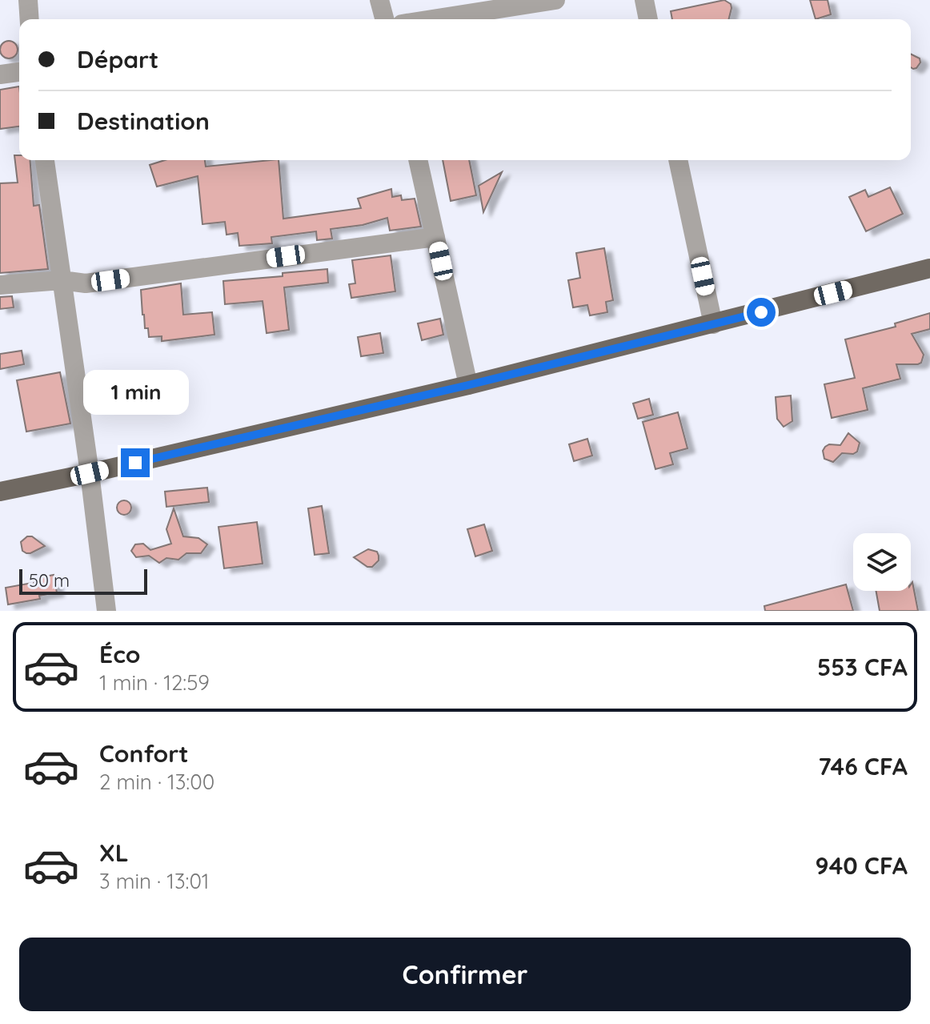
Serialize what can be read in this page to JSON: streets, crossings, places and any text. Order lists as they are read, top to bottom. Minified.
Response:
{"scale_bar":"50 m","page":{"banner":["Départ","Destination"],"bubble":"1 min","scale":"50 m","list":[{"name":"Éco","note":"1 min · 12:59","value":"553 CFA"},{"name":"Confort","note":"2 min · 13:00","value":"746 CFA"},{"name":"XL","note":"3 min · 13:01","value":"940 CFA"}],"buttons":"Confirmer"}}
